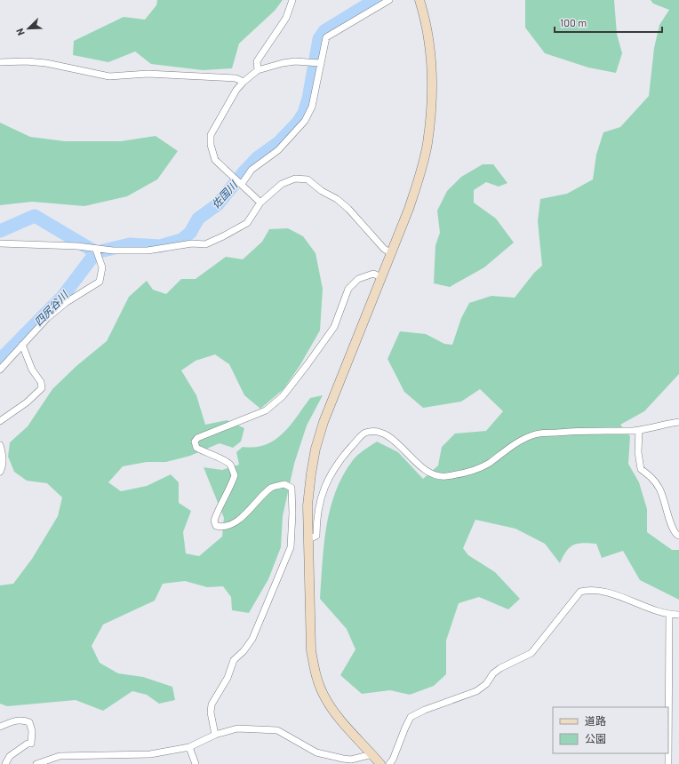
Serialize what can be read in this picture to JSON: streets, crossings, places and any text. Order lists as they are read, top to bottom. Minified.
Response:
{"water":["佐国川","四尻谷川"],"legend":["道路","公園"],"scale_bar":"100 m","north":"bottom left"}
